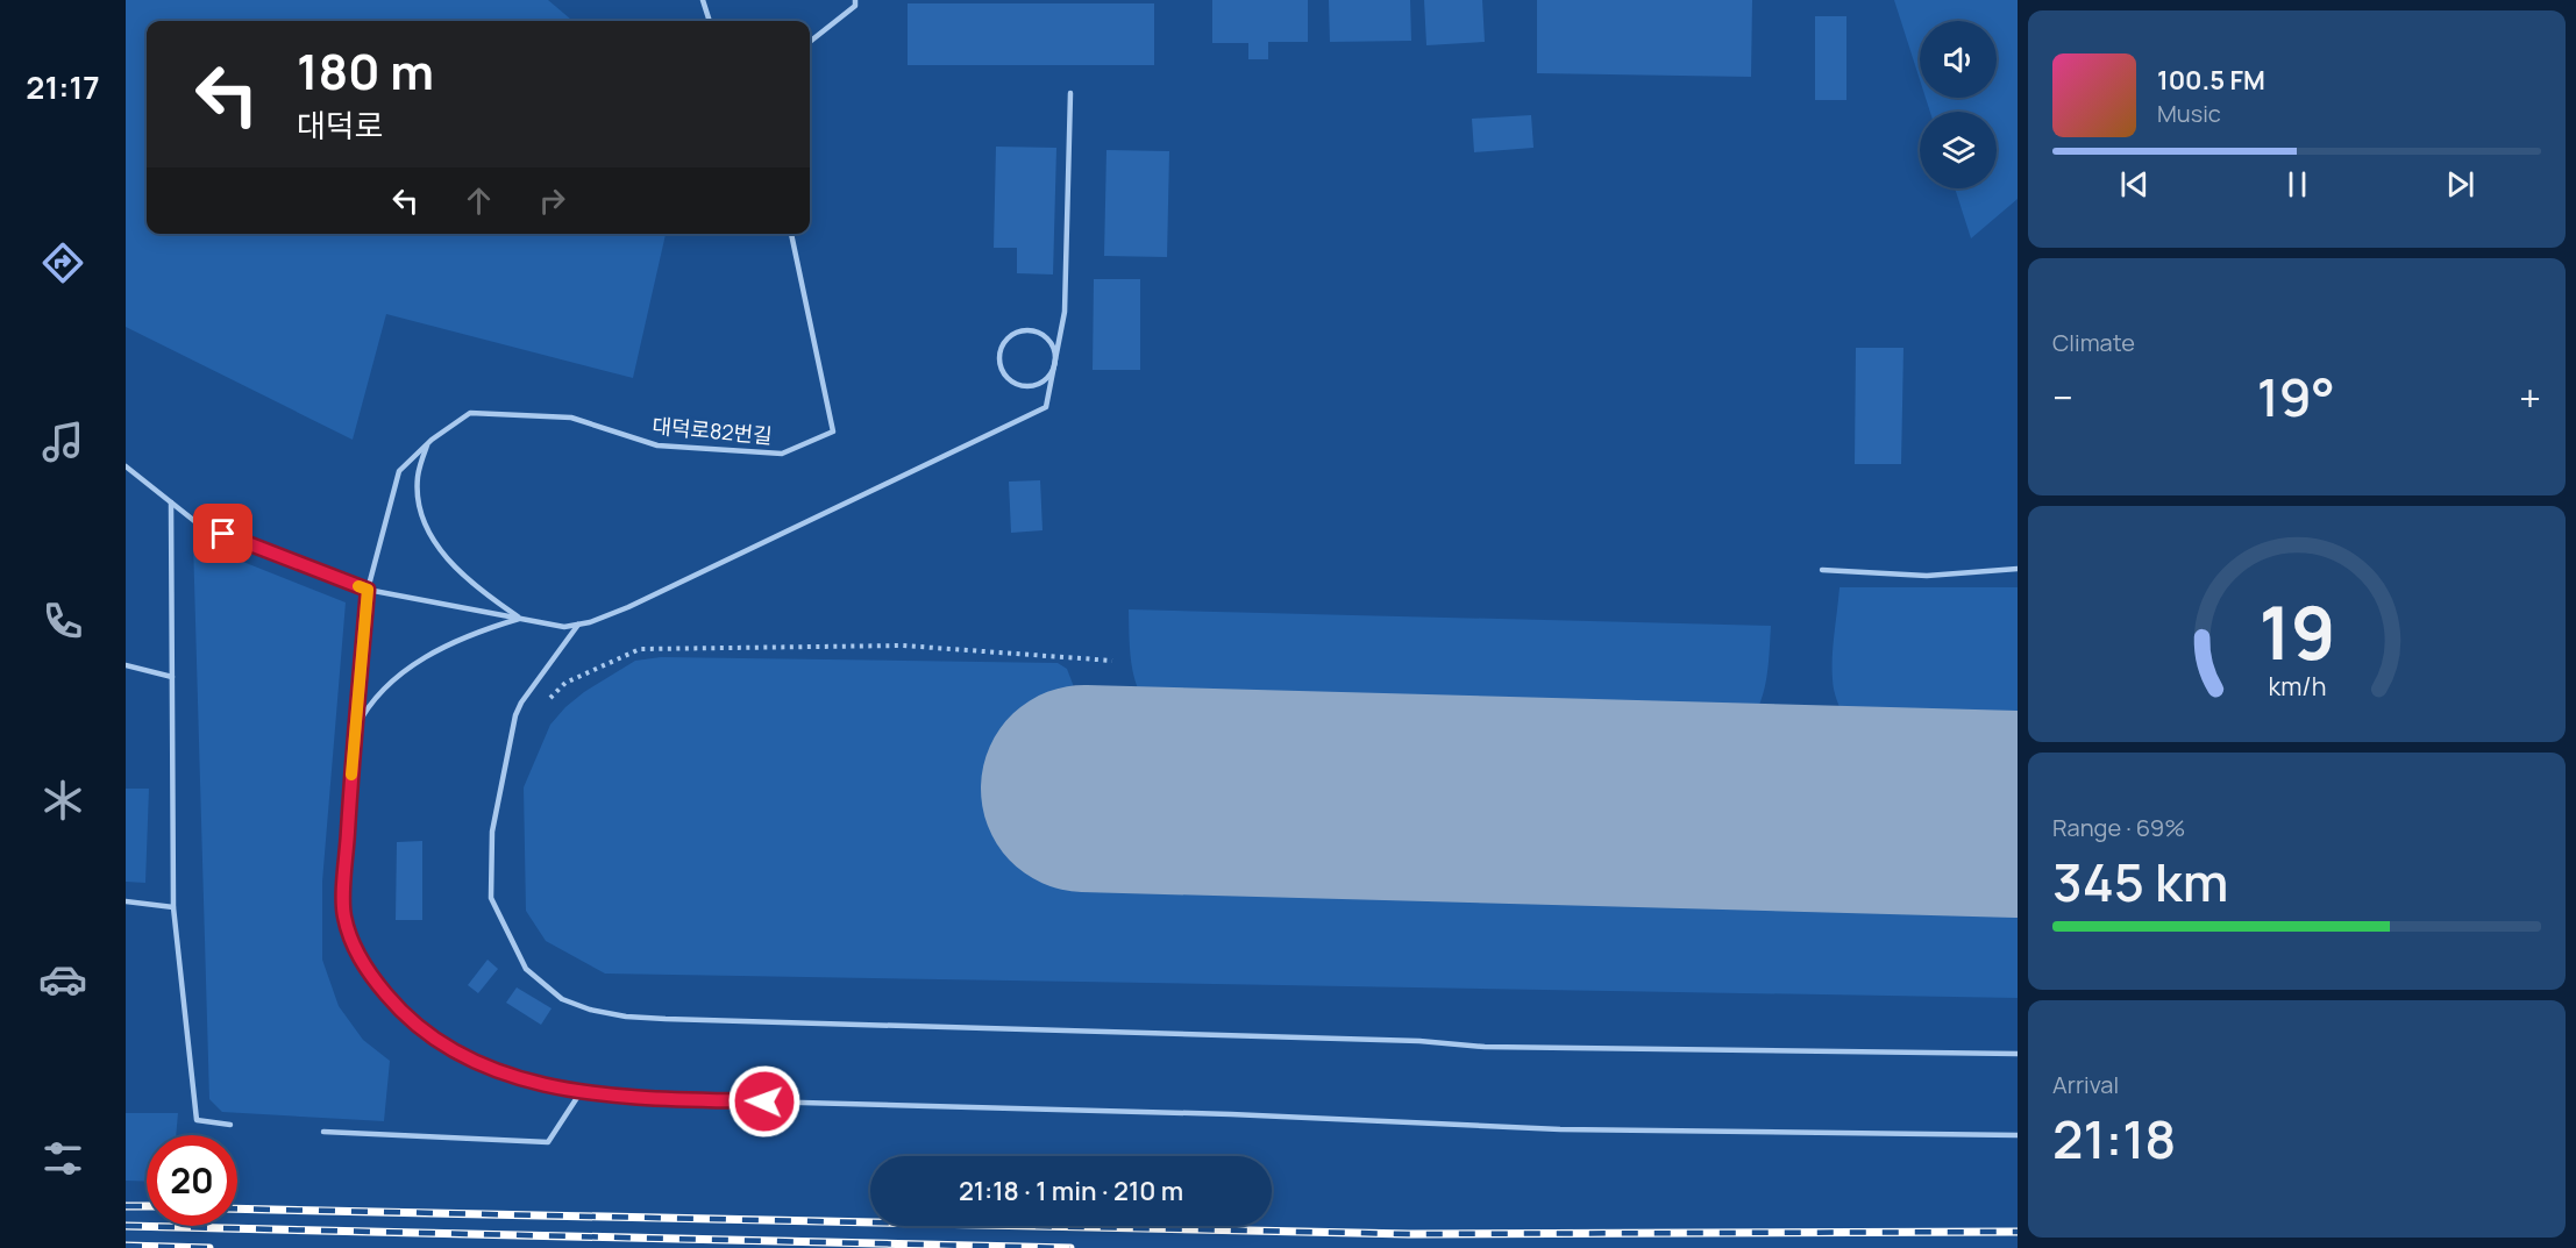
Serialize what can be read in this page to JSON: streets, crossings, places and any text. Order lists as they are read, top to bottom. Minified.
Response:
{"streets":{"lane":["대덕로82번길"]},"page":{"tabs":"21:17","turn":["180 m","대덕로"],"song":["100.5 FM","Music"],"tile":["Climate",["Range · 69%","345 km"],["Arrival","21:18"]],"heat":["−","19°","+"],"limit":"20","trip":"21:18 · 1 min · 210 m","gauge":["19","km/h"]}}
